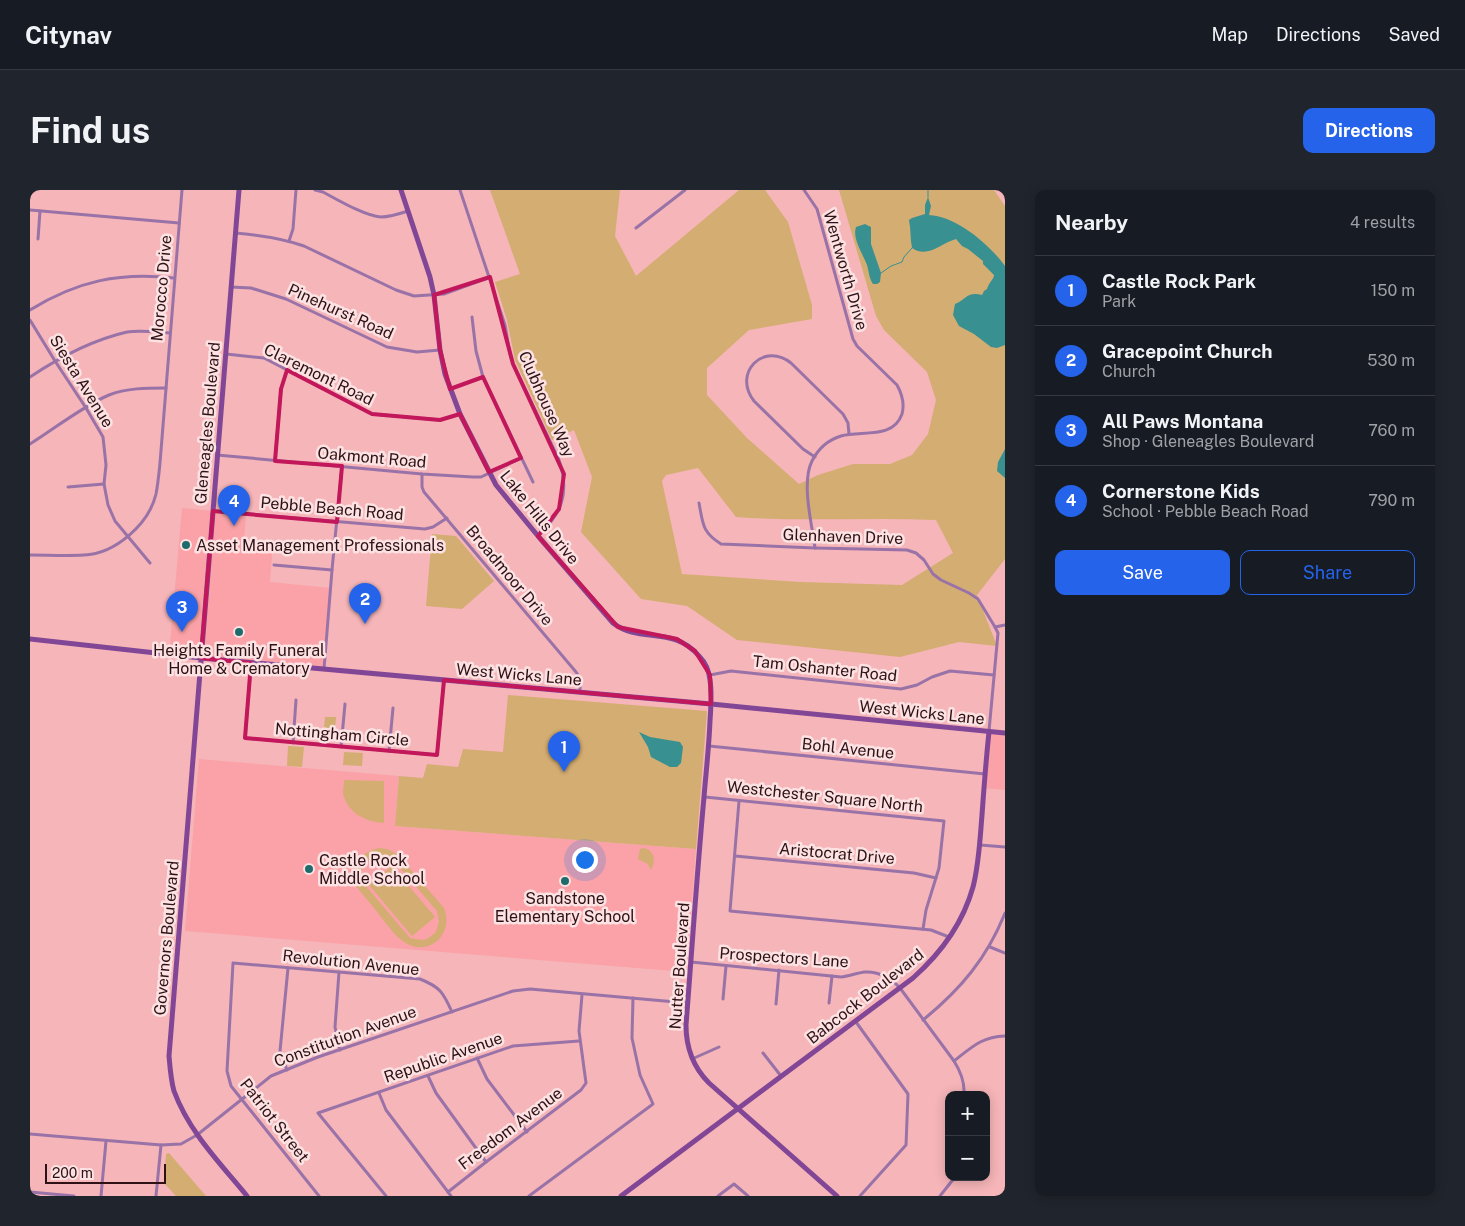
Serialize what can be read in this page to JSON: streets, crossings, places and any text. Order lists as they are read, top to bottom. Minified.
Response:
{"streets":{"street":["Wentworth Drive","Morocco Drive","Pinehurst Road","Claremont Road","Siesta Avenue","Clubhouse Way","Gleneagles Boulevard","Oakmont Road","Pebble Beach Road","Lake Hills Drive","Glenhaven Drive","Broadmoor Drive","Tam Oshanter Road","West Wicks Lane","Nottingham Circle","Bohl Avenue","Westchester Square North","Aristocrat Drive","Governors Boulevard","Prospectors Lane","Revolution Avenue","Nutter Boulevard","Babcock Boulevard","Constitution Avenue","Republic Avenue","Patriot Street","Freedom Avenue"]},"crossings":[["Wentworth Drive","Glenhaven Drive"],["Morocco Drive","Siesta Avenue"],["Pinehurst Road","Gleneagles Boulevard"],["Pinehurst Road","Lake Hills Drive"],["Claremont Road","Gleneagles Boulevard"],["Claremont Road","Lake Hills Drive"],["Clubhouse Way","Lake Hills Drive"],["Gleneagles Boulevard","Oakmont Road"],["Gleneagles Boulevard","Pebble Beach Road"],["Gleneagles Boulevard","West Wicks Lane"],["Gleneagles Boulevard","Governors Boulevard"],["Oakmont Road","Lake Hills Drive"],["Oakmont Road","Broadmoor Drive"],["Pebble Beach Road","Broadmoor Drive"],["Lake Hills Drive","Tam Oshanter Road"],["Lake Hills Drive","West Wicks Lane"],["Lake Hills Drive","Nutter Boulevard"],["Glenhaven Drive","Tam Oshanter Road"],["Glenhaven Drive","West Wicks Lane"],["Glenhaven Drive","Babcock Boulevard"],["Broadmoor Drive","West Wicks Lane"],["West Wicks Lane","Nottingham Circle"],["West Wicks Lane","Governors Boulevard"],["West Wicks Lane","Nutter Boulevard"],["West Wicks Lane","Babcock Boulevard"],["Bohl Avenue","Nutter Boulevard"],["Bohl Avenue","Babcock Boulevard"],["Westchester Square North","Aristocrat Drive"],["Westchester Square North","Nutter Boulevard"],["Governors Boulevard","Constitution Avenue"],["Prospectors Lane","Nutter Boulevard"],["Prospectors Lane","Babcock Boulevard"],["Revolution Avenue","Constitution Avenue"],["Revolution Avenue","Patriot Street"],["Nutter Boulevard","Babcock Boulevard"],["Nutter Boulevard","Constitution Avenue"],["Constitution Avenue","Patriot Street"],["Republic Avenue","Freedom Avenue"]],"places":["Asset Management Professionals","Heights Family Funeral Home & Crematory","Castle Rock Middle School","Sandstone Elementary School"],"scale_bar":"200 m","page":{"header":"Citynav","nav":["Map","Directions","Saved"],"buttons":["Directions",["Save","Share"]],"title":"Find us","heading":["Nearby","4 results"],"list":[{"mark":"1","name":"Castle Rock Park","note":"Park","value":"150 m"},{"mark":"2","name":"Gracepoint Church","note":"Church","value":"530 m"},{"mark":"3","name":"All Paws Montana","note":"Shop · Gleneagles Boulevard","value":"760 m"},{"mark":"4","name":"Cornerstone Kids","note":"School · Pebble Beach Road","value":"790 m"}],"pins":["4","2","3","1"],"map_buttons":["+","−"],"scale":"200 m"}}
